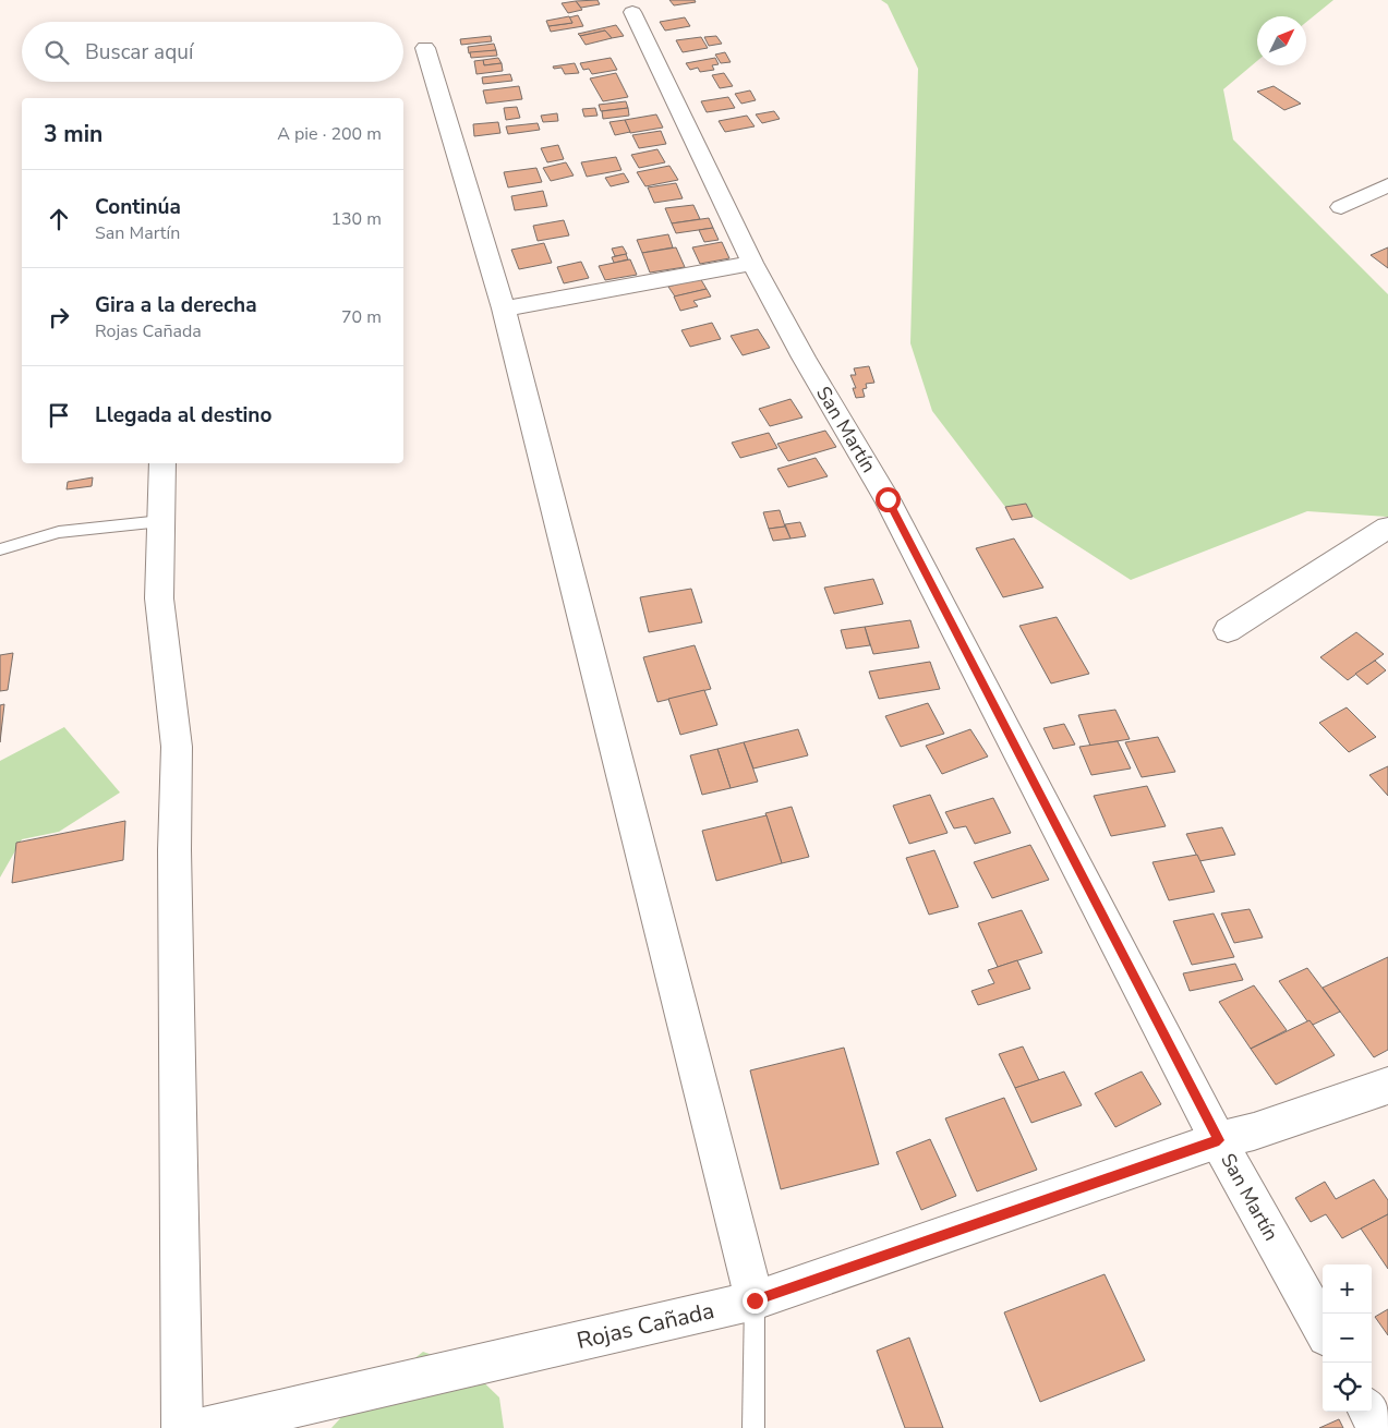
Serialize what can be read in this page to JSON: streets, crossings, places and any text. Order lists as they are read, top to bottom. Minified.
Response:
{"streets":{"street":["San Martín","Rojas Cañada"]},"crossings":[["San Martín","Rojas Cañada"]],"north":"top right","page":{"search":"Buscar aquí","heading":["3 min","A pie · 200 m"],"list":[["Continúa","San Martín","130 m"],["Gira a la derecha","Rojas Cañada","70 m"],"Llegada al destino"],"map_buttons":["+","−"]}}
